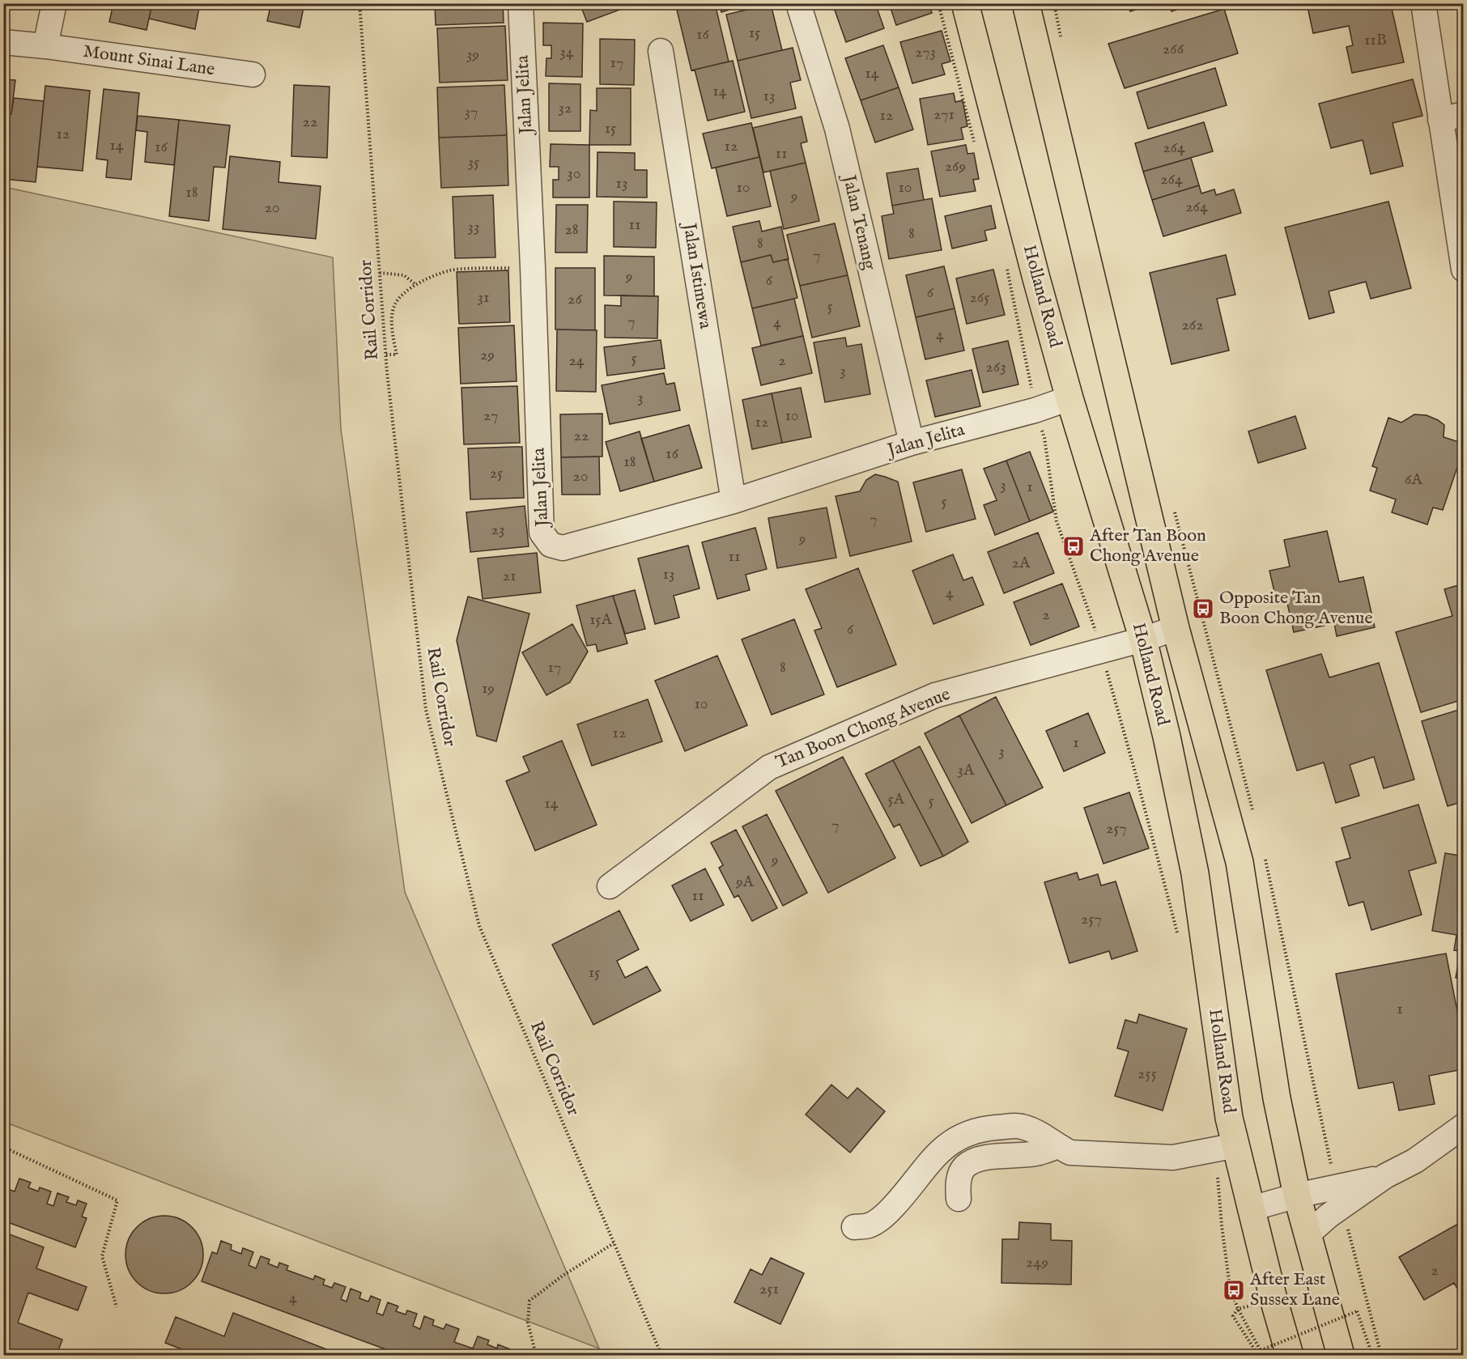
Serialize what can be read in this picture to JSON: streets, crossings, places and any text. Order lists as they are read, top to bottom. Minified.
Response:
{"streets":{"main road":["Holland Road"],"street":["Mount Sinai Lane","Jalan Jelita","Jalan Tenang","Jalan Istimewa","Tan Boon Chong Avenue"],"path":["Rail Corridor"]},"crossings":[["Jalan Jelita","Jalan Tenang"],["Jalan Jelita","Jalan Istimewa"],["Jalan Jelita","Holland Road"],["Holland Road","Tan Boon Chong Avenue"]],"places":{"bus stop":["After Tan Boon Chong Avenue","Opposite Tan Boon Chong Avenue","After East Sussex Lane"]},"house_numbers":["15","16","11B","266","34","273","39","17","14","14","13","32","37","271","12","22","15","12","14","12","16","264","11","35","269","30","264","13","10","10","18","9","264","20","11","33","28","8","8","7","9","6","6","31","265","26","5","7","4","262","4","29","5","24","2","263","3","3","27","10","12","22","16","18","25","20","6A","3","1","5","7","23","9","11","2A","13","21","4","2","15A","6","17","8","19","10","12","1","3","3A","5A","5","14","7","257","9","9A","11","257","15","1","255","249","2","251","4"]}
